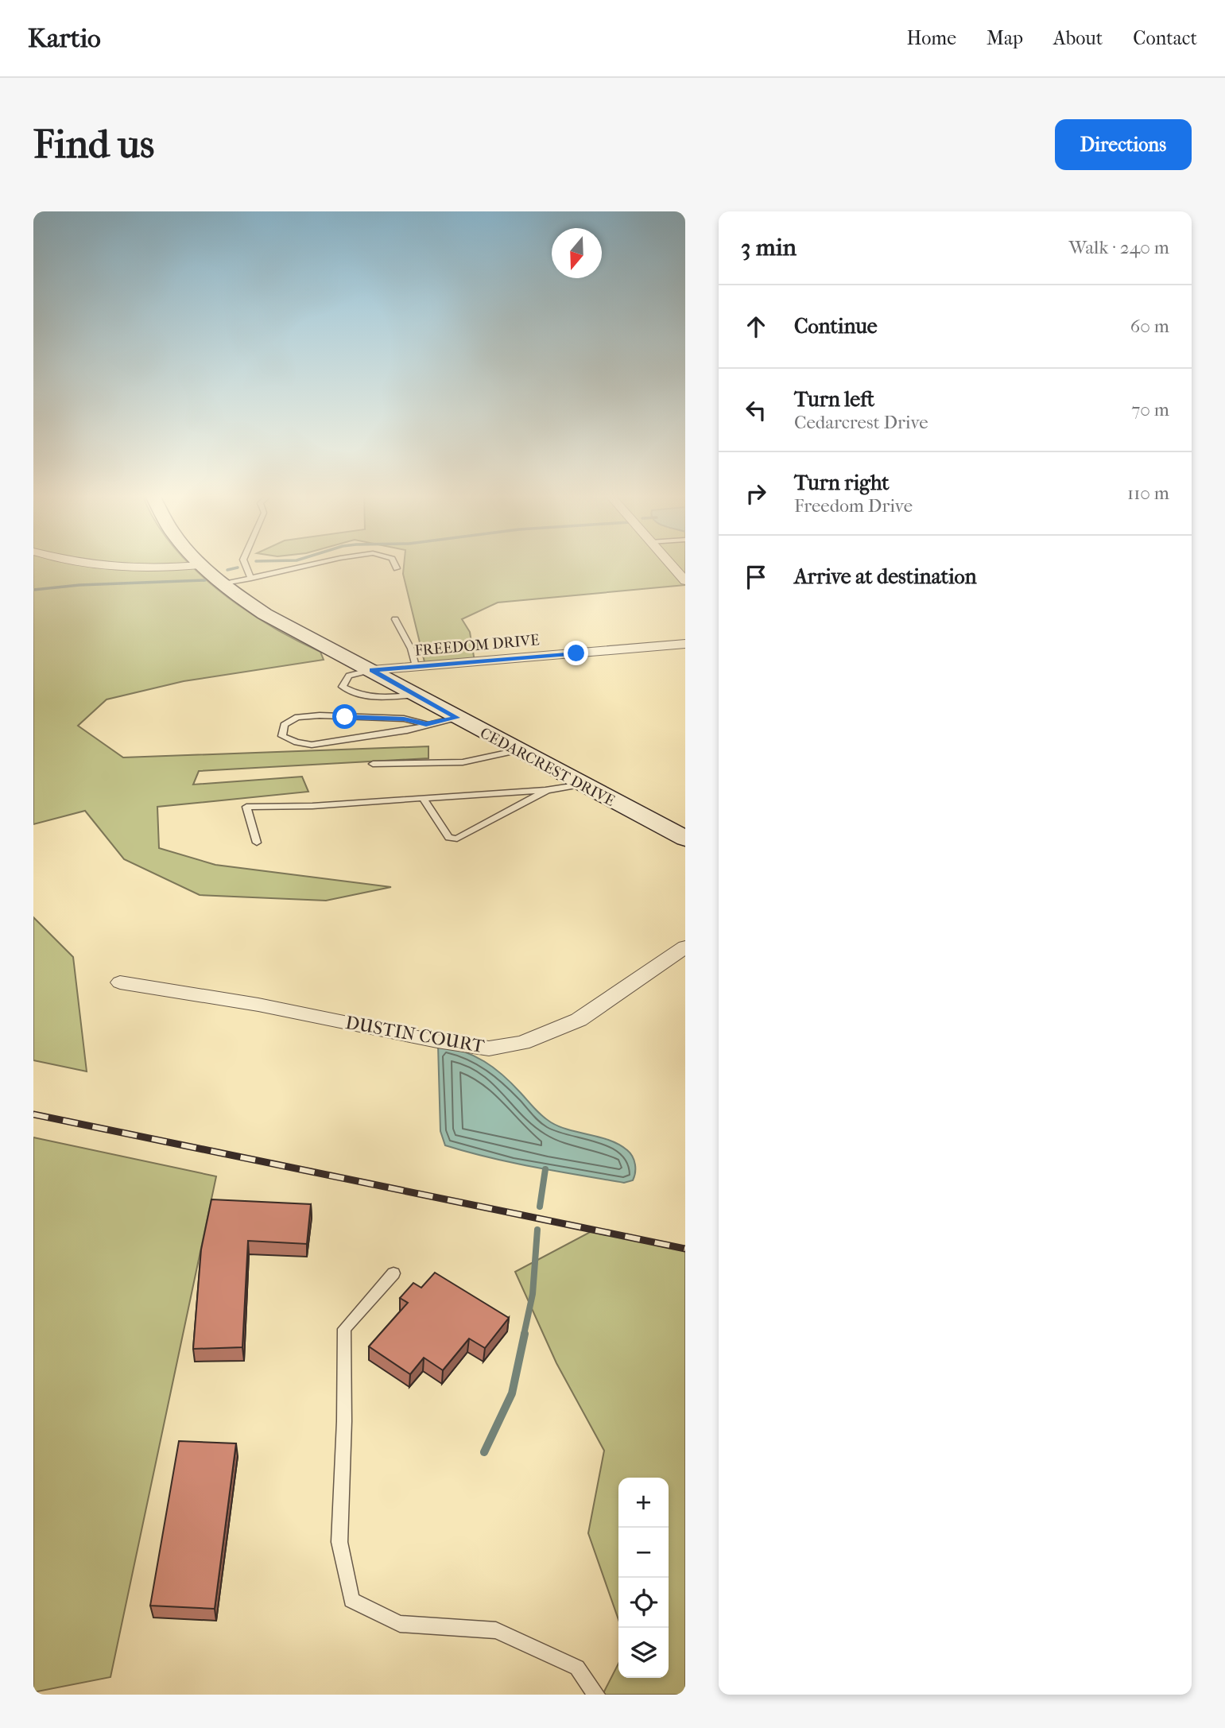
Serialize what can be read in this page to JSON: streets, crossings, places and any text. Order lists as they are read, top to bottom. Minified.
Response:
{"streets":{"street":["FREEDOM DRIVE","CEDARCREST DRIVE","DUSTIN COURT"]},"crossings":[["FREEDOM DRIVE","CEDARCREST DRIVE"]],"north":"bottom","page":{"header":"Kartio","nav":["Home","Map","About","Contact"],"buttons":"Directions","title":"Find us","heading":["3 min","Walk · 240 m"],"list":[["Continue","60 m"],["Turn left","Cedarcrest Drive","70 m"],["Turn right","Freedom Drive","110 m"],"Arrive at destination"],"map_buttons":["+","−"]}}
